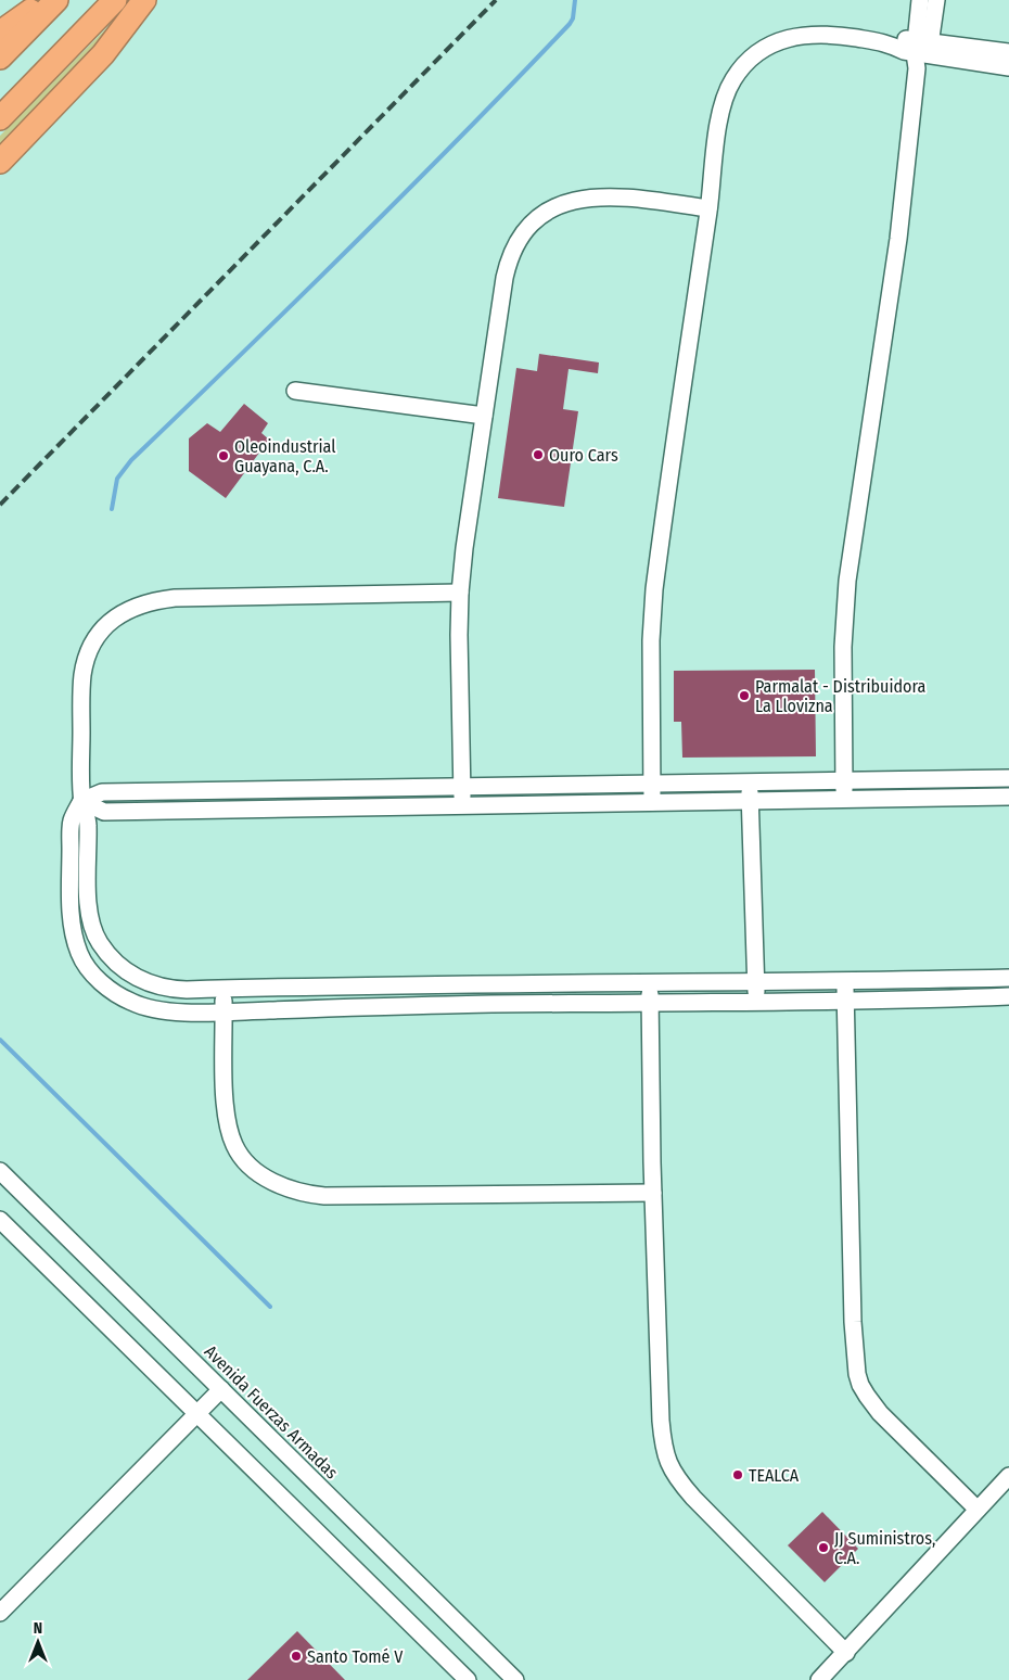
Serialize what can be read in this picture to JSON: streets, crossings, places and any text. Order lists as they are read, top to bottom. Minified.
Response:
{"streets":{"street":["Avenida Fuerzas Armadas"]},"places":["Ouro Cars","Oleoindustrial Guayana, C.A.","Parmalat - Distribuidora La Llovizna","TEALCA","JJ Suministros, C.A.","Santo Tomé V"],"north":"top"}
